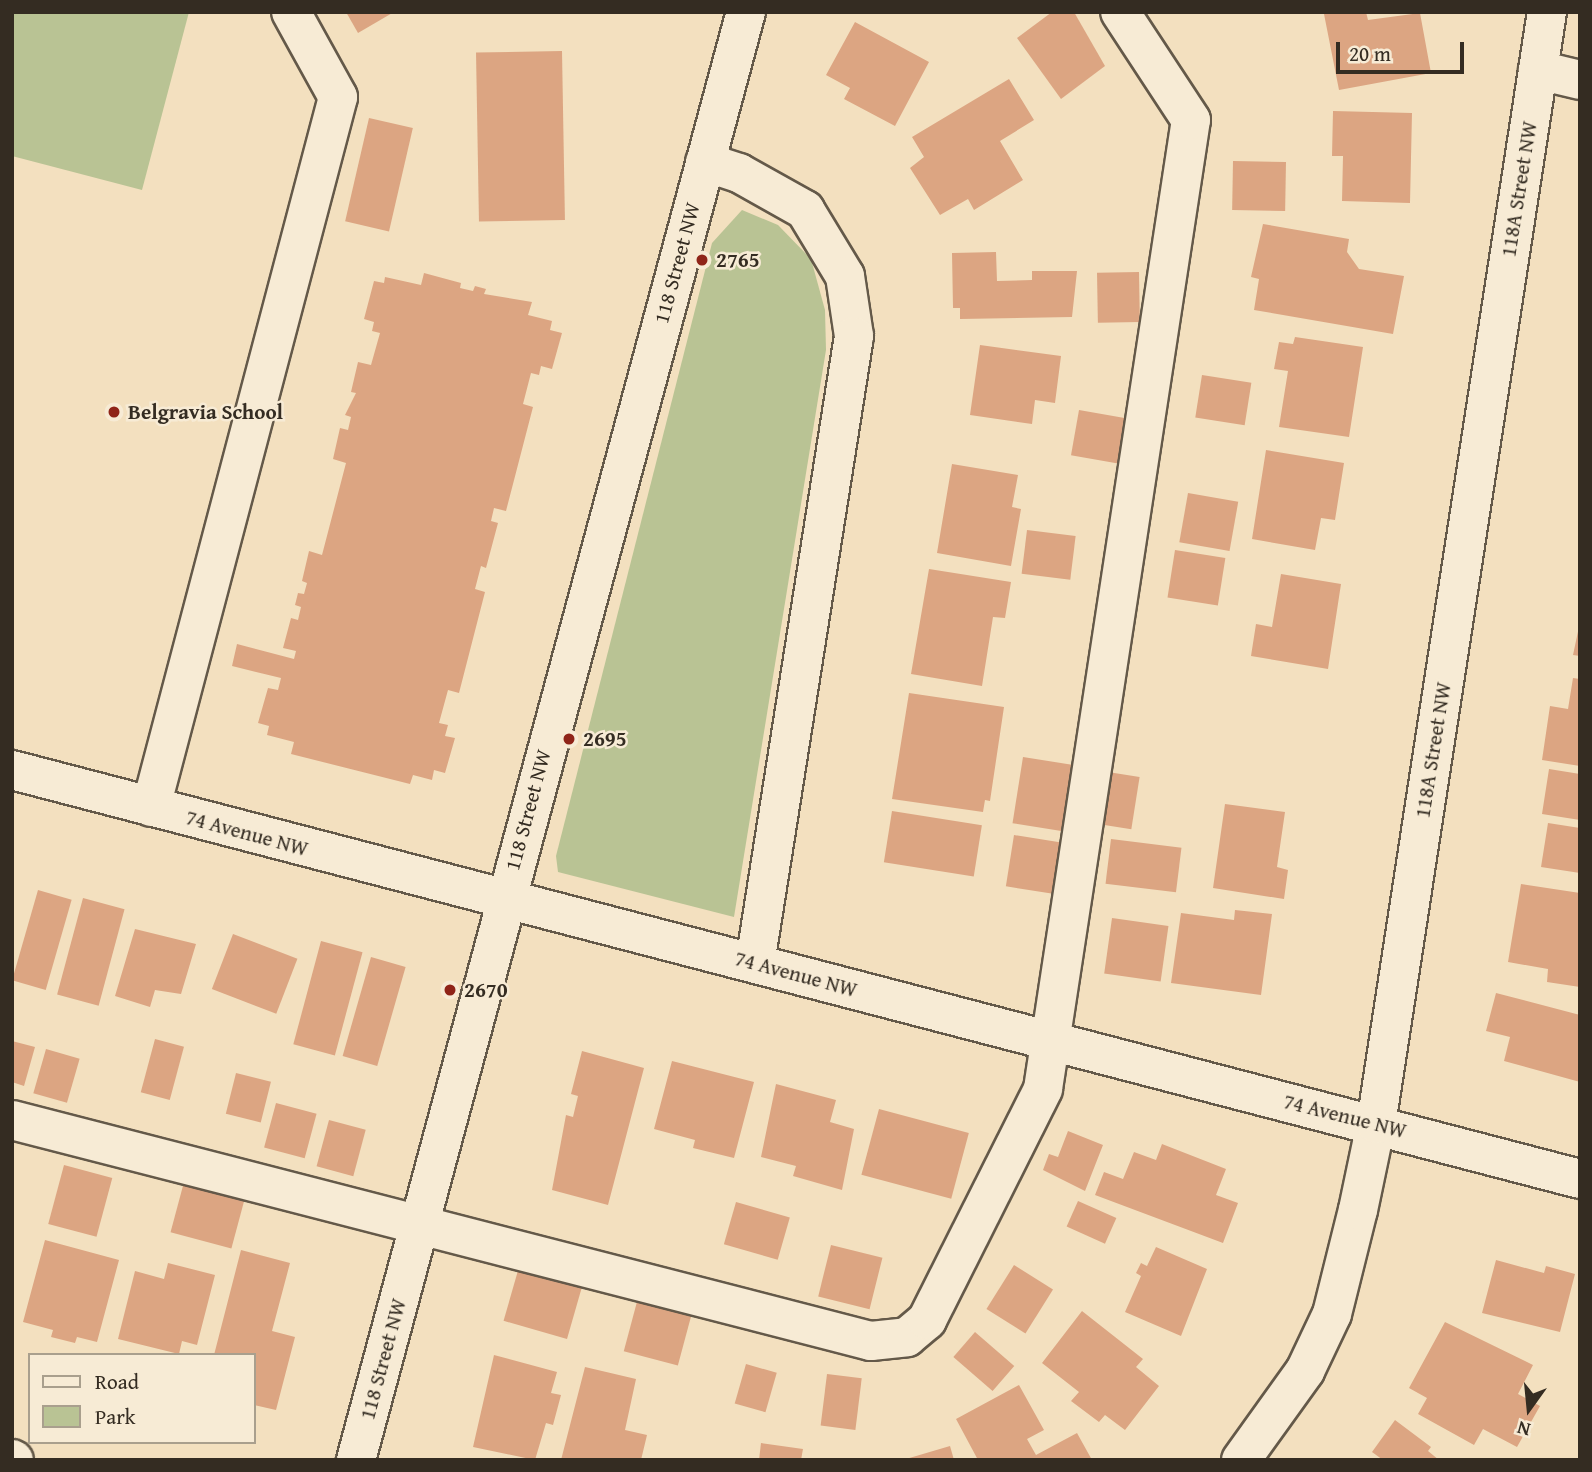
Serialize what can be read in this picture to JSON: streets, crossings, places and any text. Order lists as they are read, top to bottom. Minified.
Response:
{"streets":{"street":["118A Street NW","118 Street NW","74 Avenue NW"]},"crossings":[["118A Street NW","74 Avenue NW"],["118 Street NW","74 Avenue NW"]],"places":["2765","Belgravia School","2695","2670"],"legend":["Road","Park"],"scale_bar":"20 m","north":"bottom"}
